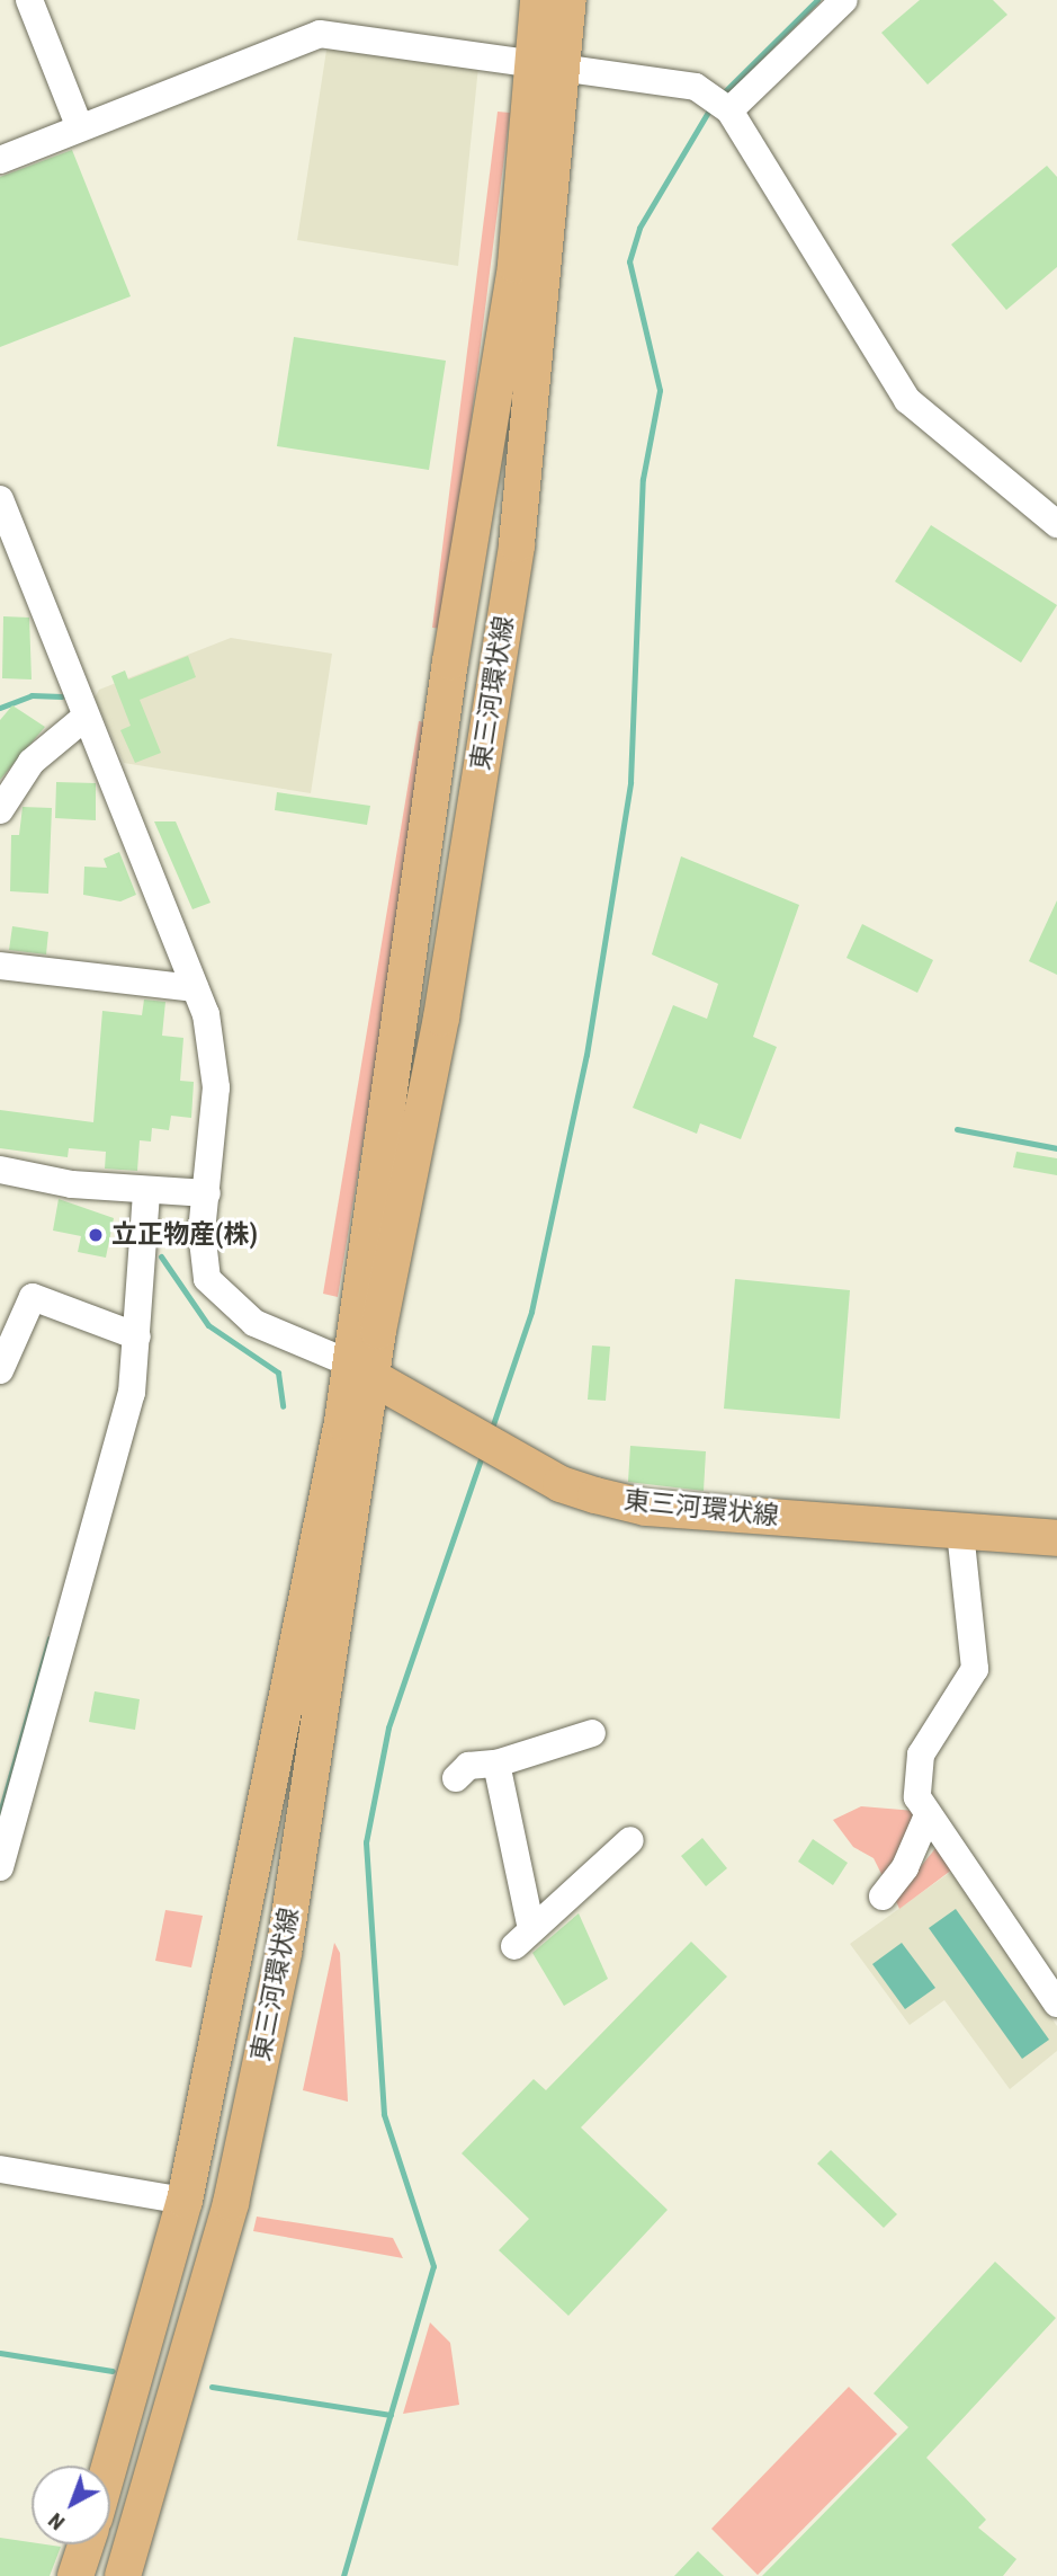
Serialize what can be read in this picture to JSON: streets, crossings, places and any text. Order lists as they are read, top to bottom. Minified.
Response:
{"streets":{"main road":["東三河環状線"]},"places":["立正物産(株)"],"north":"bottom left"}
